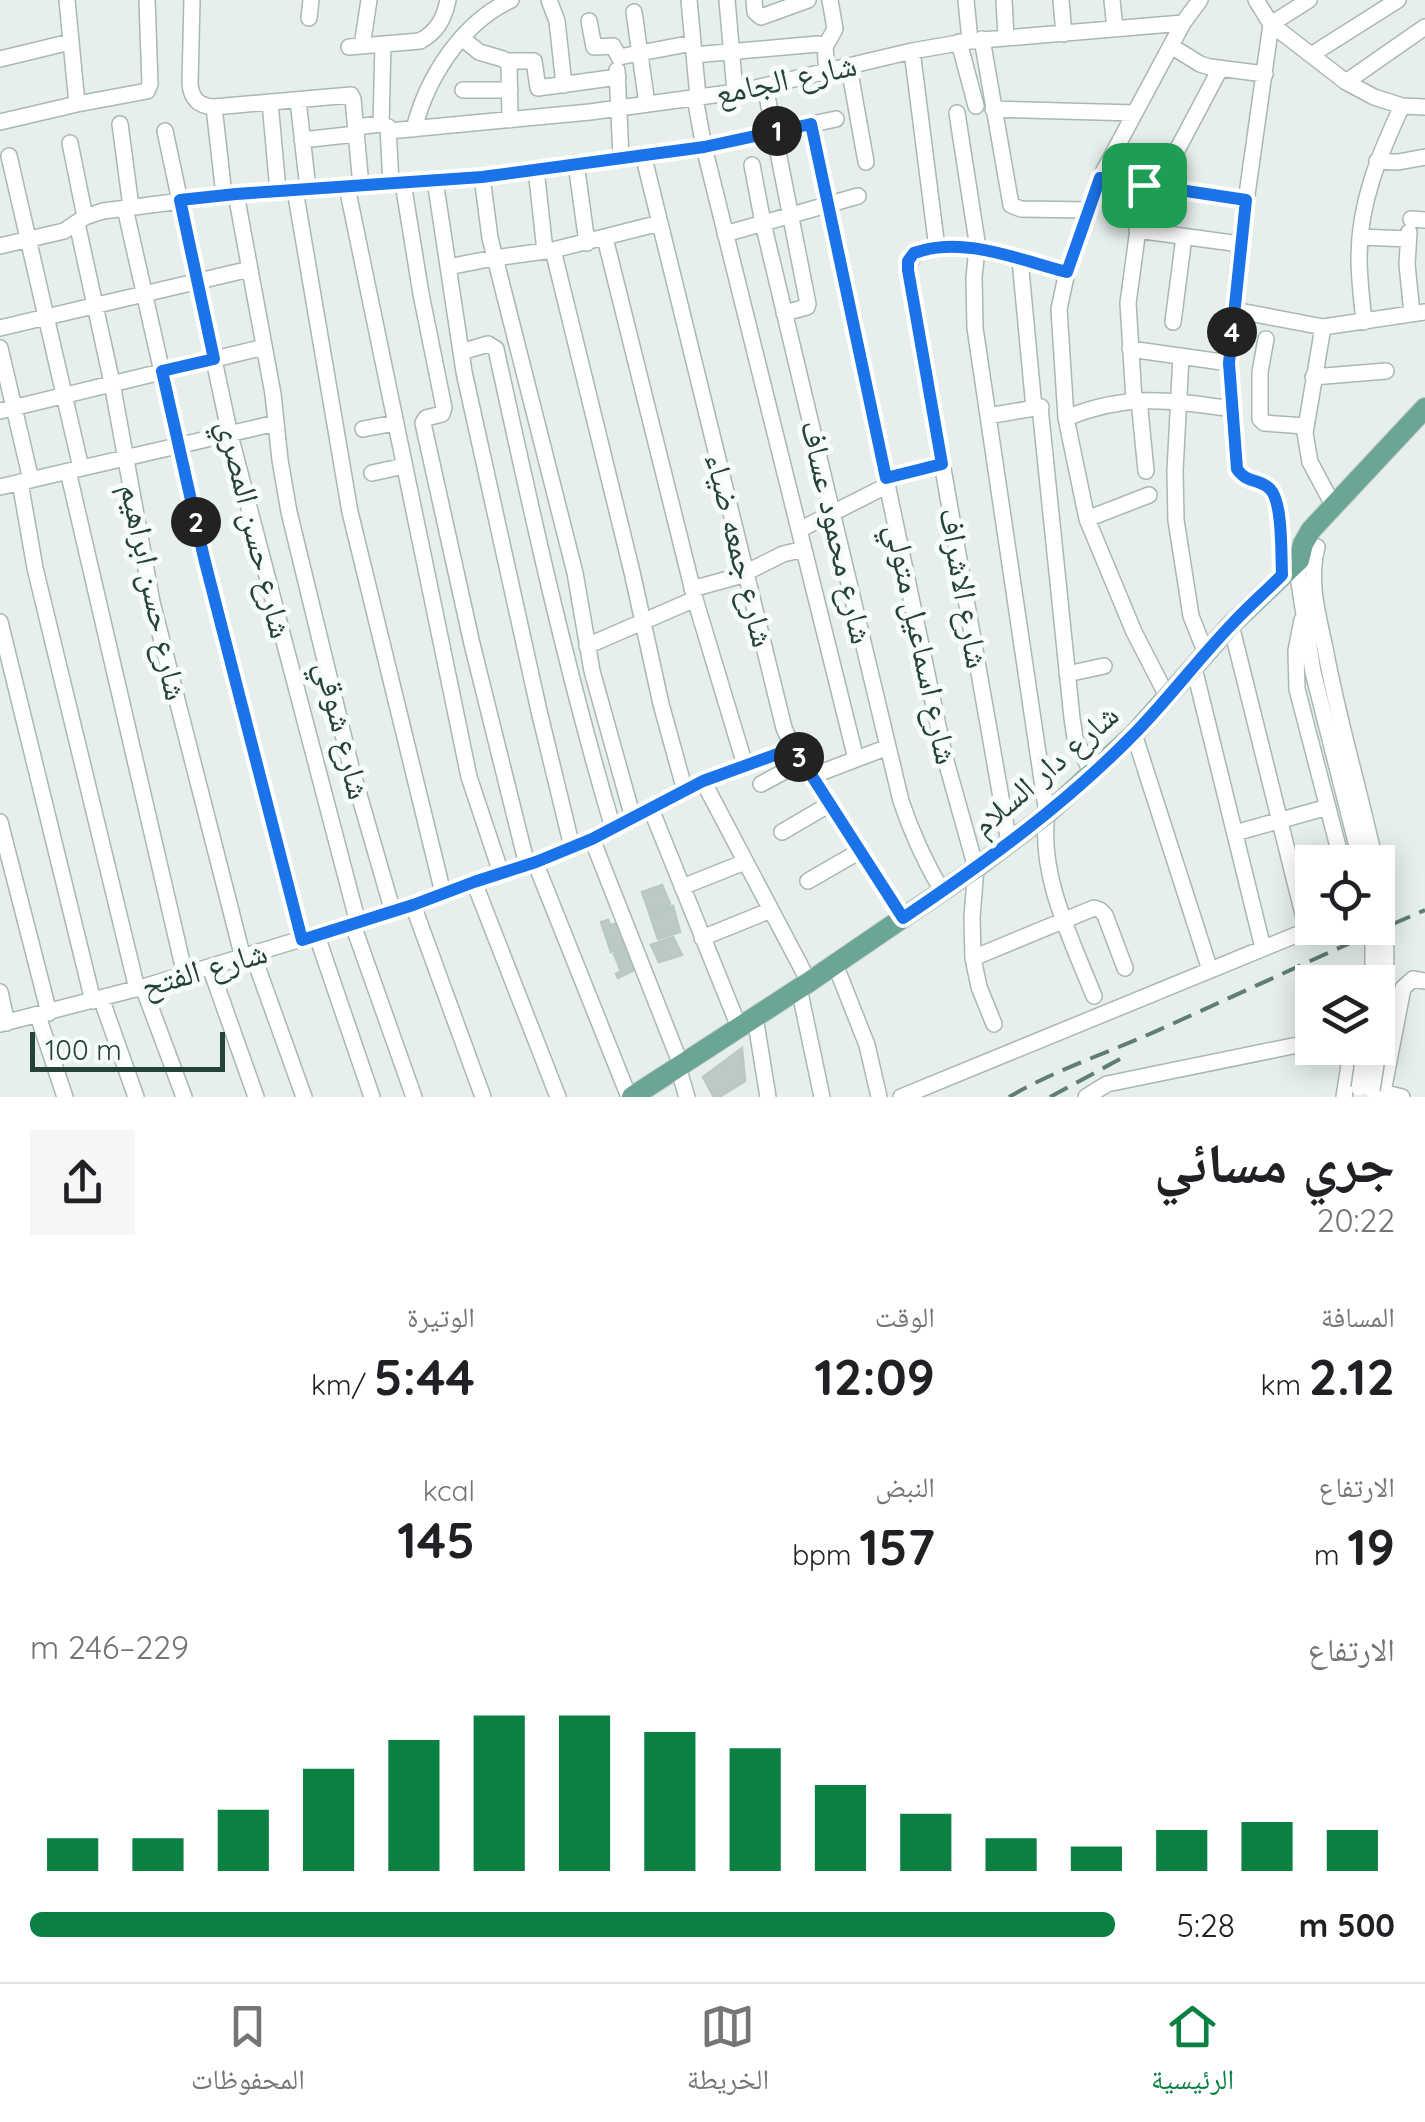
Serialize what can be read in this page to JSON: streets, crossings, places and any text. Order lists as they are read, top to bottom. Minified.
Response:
{"streets":{"main road":["شارع دار السلام"],"street":["شارع الجامع","شارع حسن المصري","شارع محمود عساف","شارع جمعه ضياء","شارع الاشراف","شارع حسن ابراهيم","شارع اسماعيل متولي","شارع شوقي","شارع الفتح"]},"crossings":[["شارع حسن المصري","شارع الفتح"],["شارع محمود عساف","شارع دار السلام"],["شارع جمعه ضياء","شارع دار السلام"],["شارع جمعه ضياء","شارع الفتح"],["شارع الاشراف","شارع دار السلام"],["شارع حسن ابراهيم","شارع الفتح"],["شارع اسماعيل متولي","شارع دار السلام"],["شارع شوقي","شارع الفتح"]],"scale_bar":"100 m","page":{"pins":["1","4","2","3"],"scale":"100 m","heading":["جري مسائي","20:22"],"stats":[["المسافة","2.12 km"],["الوقت","12:09"],["الوتيرة","5:44 /km"],["الارتفاع","19 m"],["النبض","157 bpm"],["kcal","145"]],"chart":["الارتفاع","229–246 m"],"list":[{"name":"500 m","note":"5:28"}],"tabs":["الرئيسية","الخريطة","المحفوظات"]}}
